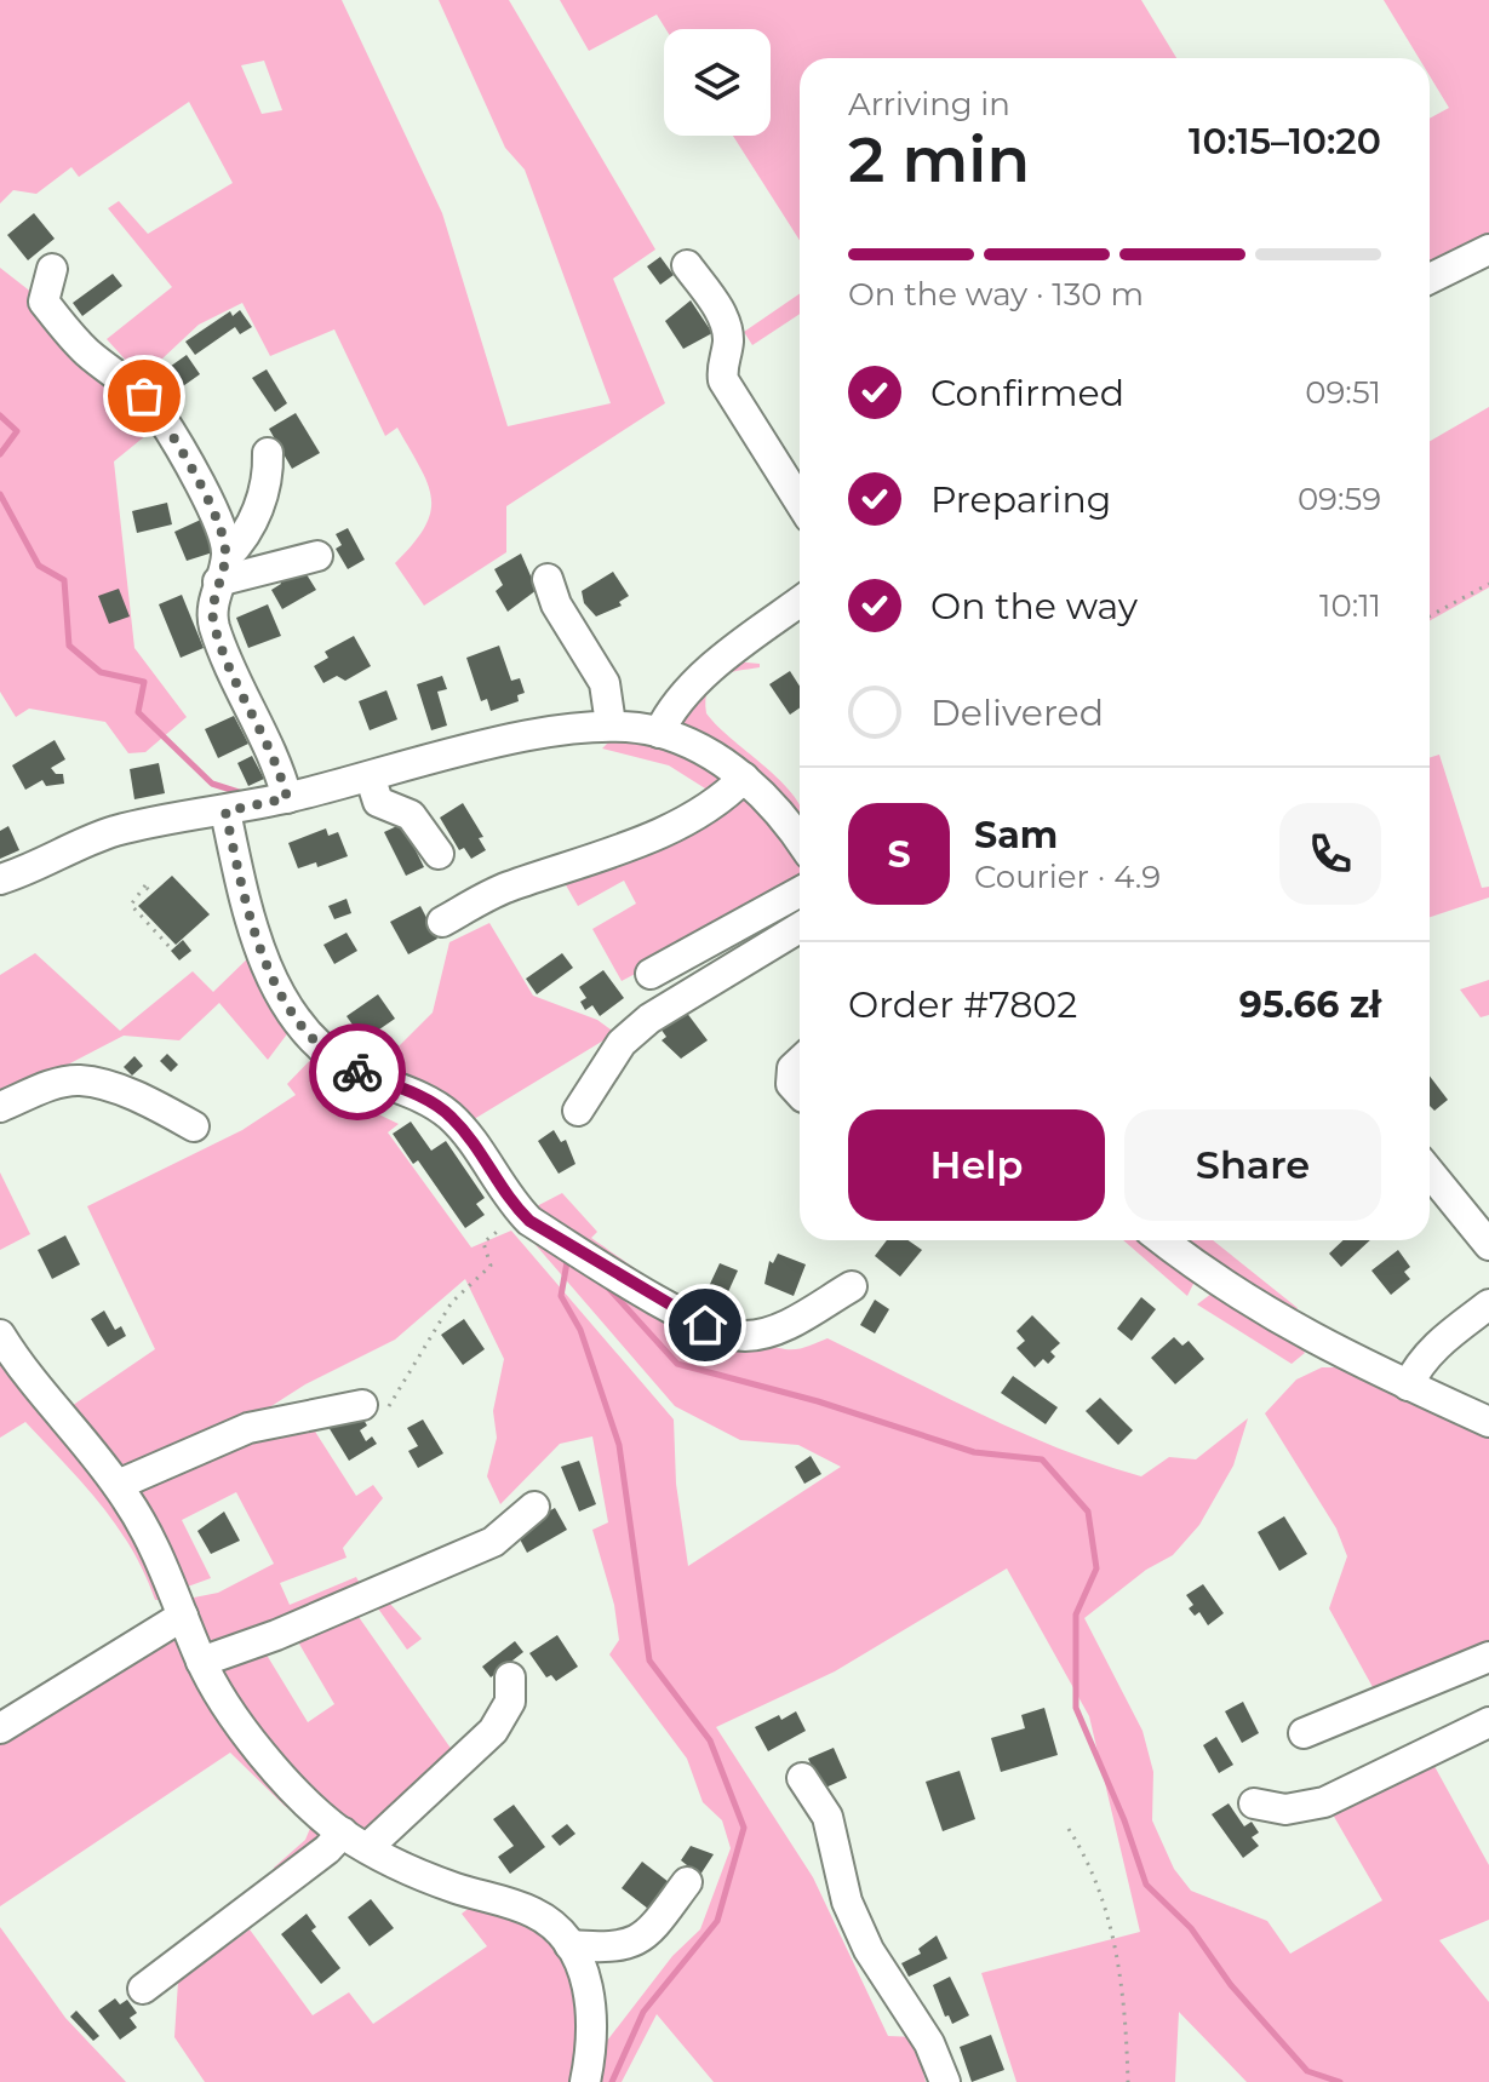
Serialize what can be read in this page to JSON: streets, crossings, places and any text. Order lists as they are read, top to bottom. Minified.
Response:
{"page":{"heading":["2 min","Arriving in","10:15–10:20"],"panel":["Sam","Courier · 4.9","Order #7802","95.66 zł"],"bar":"On the way · 130 m","list":[["Confirmed","09:51"],["Preparing","09:59"],["On the way","10:11"],"Delivered"],"round":"S","buttons":["Help","Share"]}}
